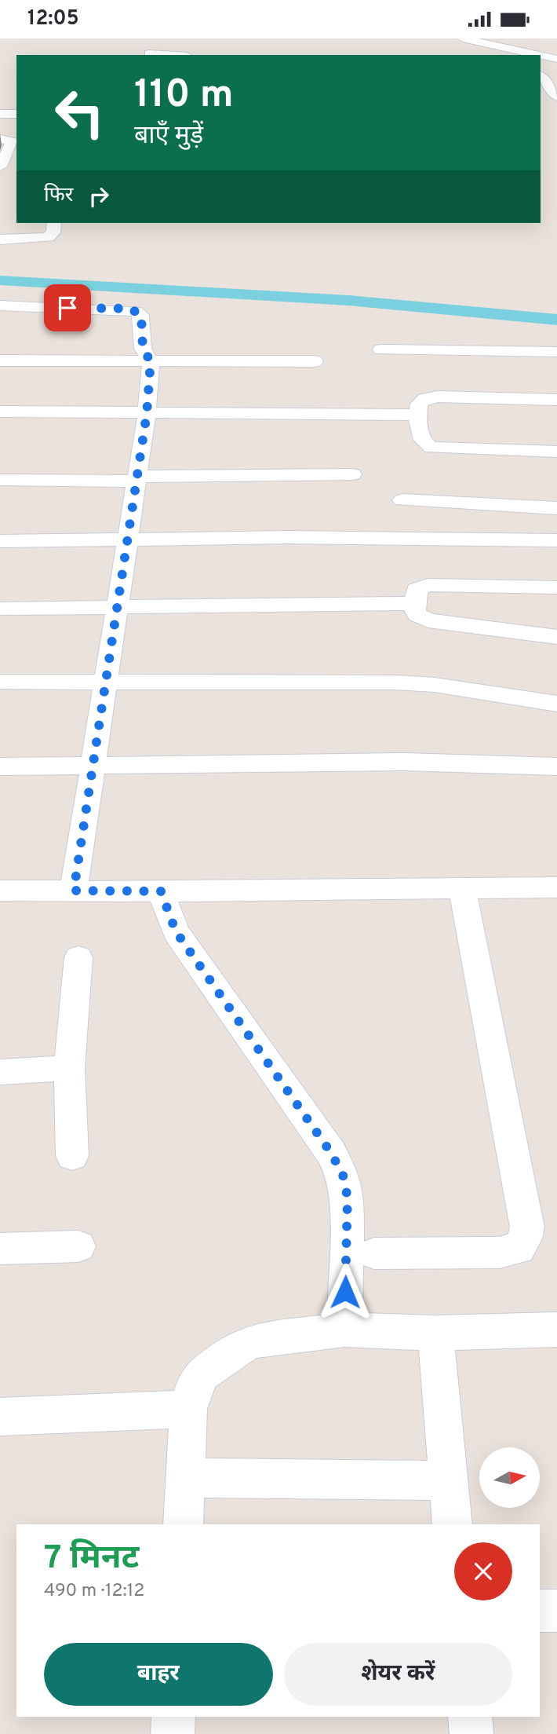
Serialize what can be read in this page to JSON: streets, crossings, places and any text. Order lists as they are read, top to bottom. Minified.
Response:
{"north":"right","page":{"status":"12:05","turn":["110 m","बाएँ मुड़ें"],"then":"फिर","heading":["7 मिनट","490 m · 12:12"],"buttons":["बाहर","शेयर करें"]}}
